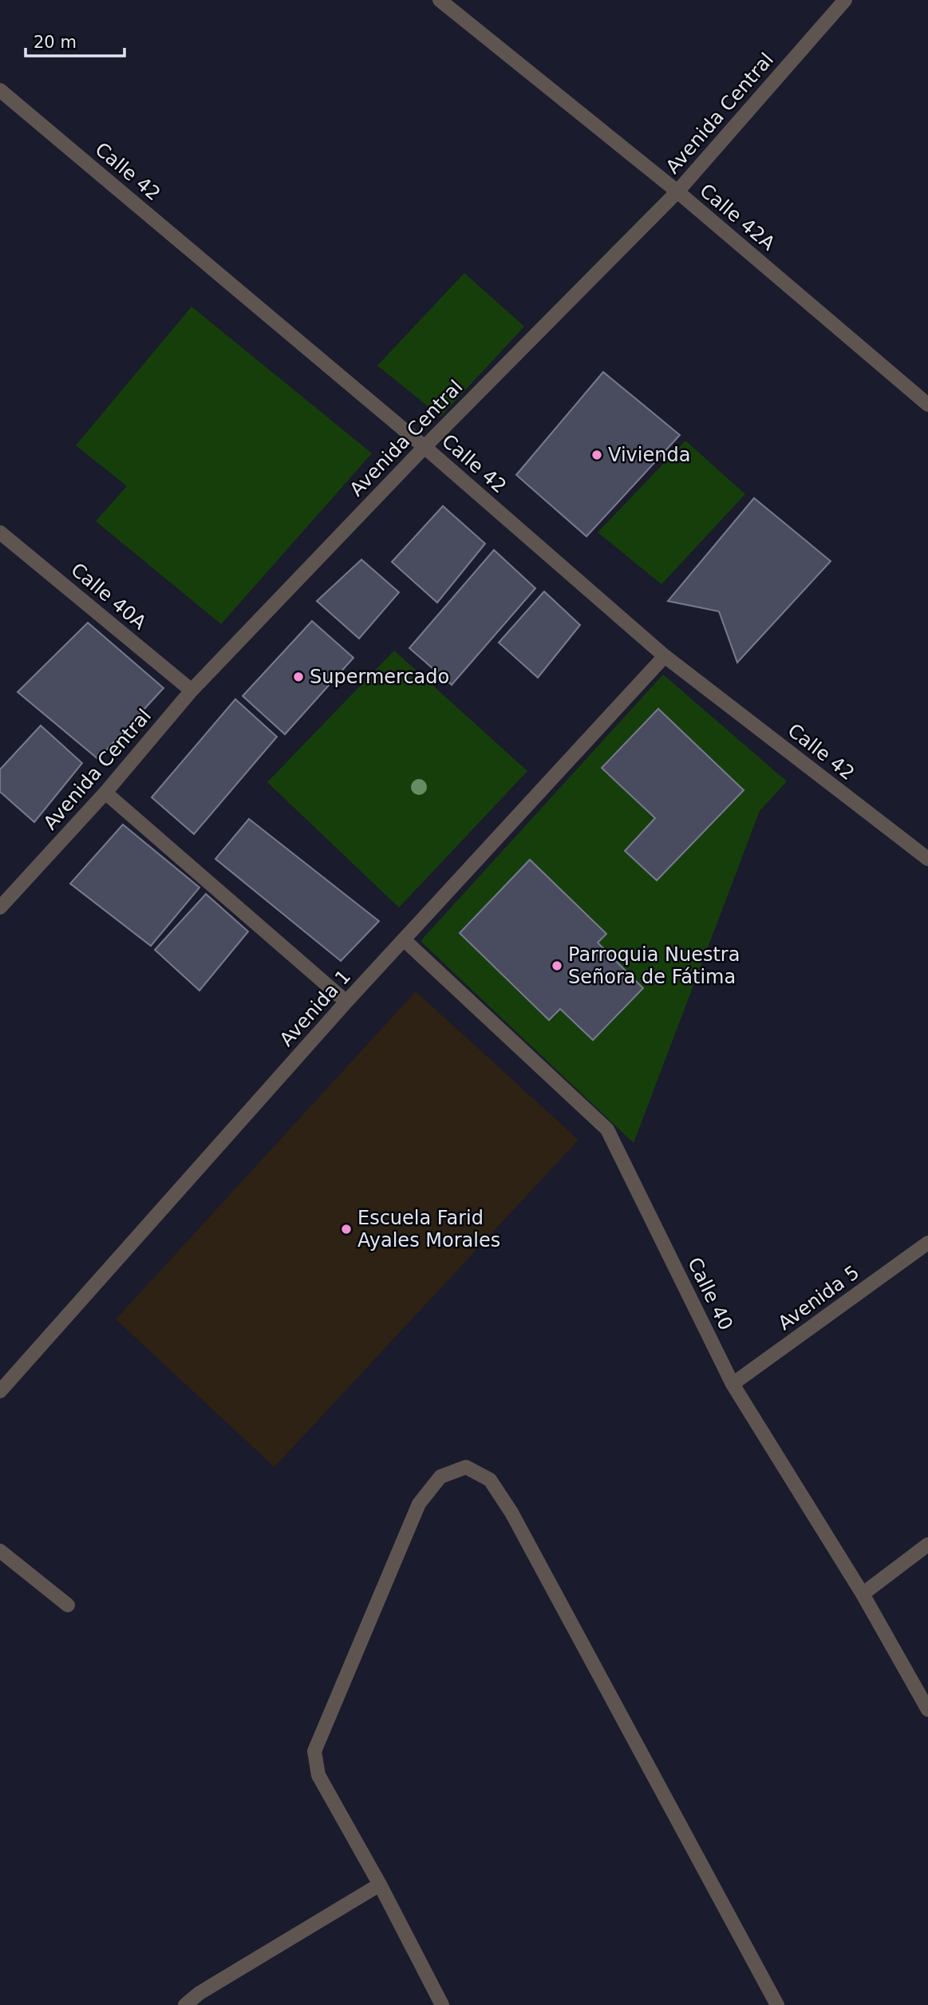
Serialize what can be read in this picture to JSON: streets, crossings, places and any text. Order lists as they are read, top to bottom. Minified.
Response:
{"streets":{"street":["Avenida Central","Calle 42","Calle 42A","Calle 40A","Avenida 1","Calle 40","Avenida 5"]},"crossings":[["Avenida Central","Calle 42"],["Avenida Central","Calle 42A"],["Avenida Central","Calle 40A"],["Calle 42","Avenida 1"],["Avenida 1","Calle 40"],["Calle 40","Avenida 5"]],"places":["Vivienda","Supermercado","Parroquia Nuestra Señora de Fátima","Escuela Farid Ayales Morales"],"scale_bar":"20 m"}
